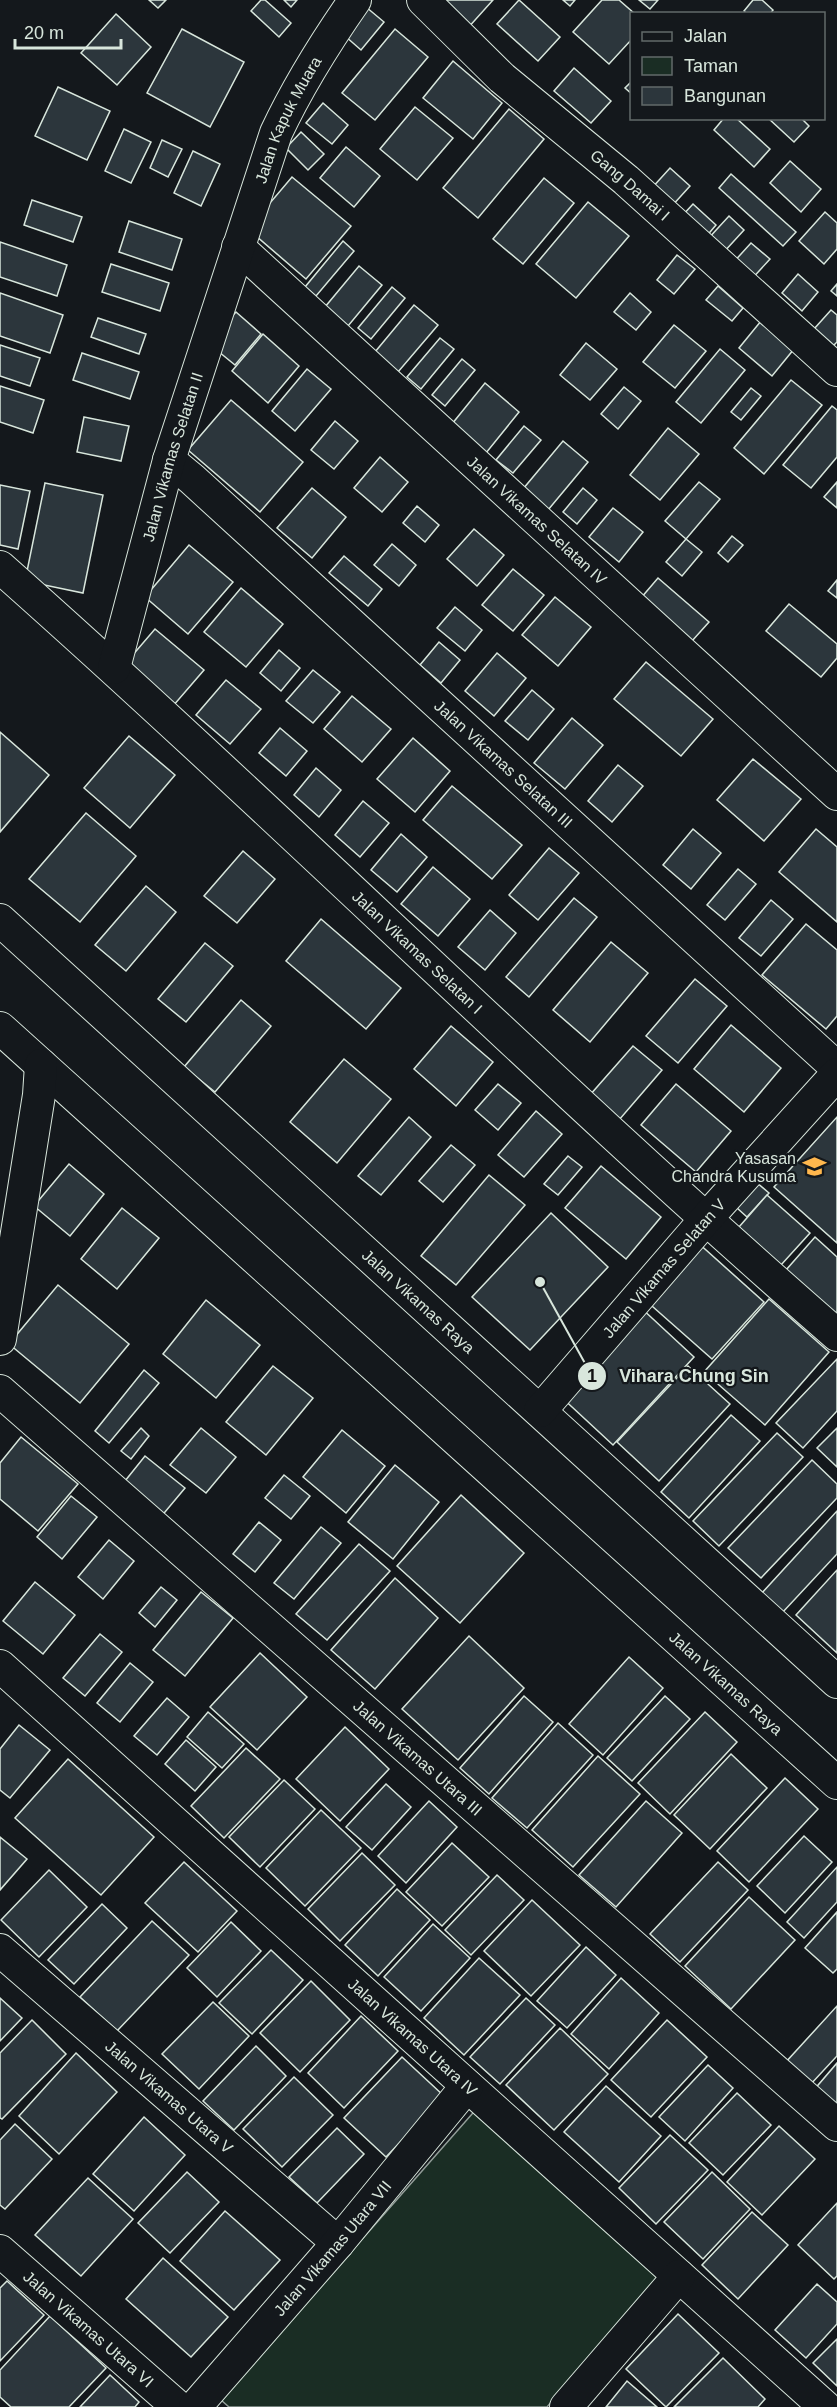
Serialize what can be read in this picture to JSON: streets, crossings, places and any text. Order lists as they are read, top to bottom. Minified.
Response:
{"streets":{"street":["Jalan Kapuk Muara","Gang Damai I","Jalan Vikamas Selatan II","Jalan Vikamas Selatan IV","Jalan Vikamas Selatan III","Jalan Vikamas Selatan I","Jalan Vikamas Selatan V","Jalan Vikamas Raya","Jalan Vikamas Utara III","Jalan Vikamas Utara IV","Jalan Vikamas Utara V","Jalan Vikamas Utara VII","Jalan Vikamas Utara VI"]},"crossings":[["Jalan Kapuk Muara","Jalan Vikamas Selatan II"],["Jalan Kapuk Muara","Jalan Vikamas Selatan IV"],["Jalan Vikamas Selatan II","Jalan Vikamas Selatan IV"],["Jalan Vikamas Selatan II","Jalan Vikamas Selatan III"],["Jalan Vikamas Selatan II","Jalan Vikamas Selatan I"],["Jalan Vikamas Selatan I","Jalan Vikamas Selatan V"],["Jalan Vikamas Selatan V","Jalan Vikamas Raya"],["Jalan Vikamas Utara IV","Jalan Vikamas Utara VII"],["Jalan Vikamas Utara V","Jalan Vikamas Utara VII"]],"places":{"school or university":["Yasasan Chandra Kusuma"],"other":["Vihara Chung Sin"]},"legend":["Jalan","Taman","Bangunan"],"scale_bar":"20 m"}
